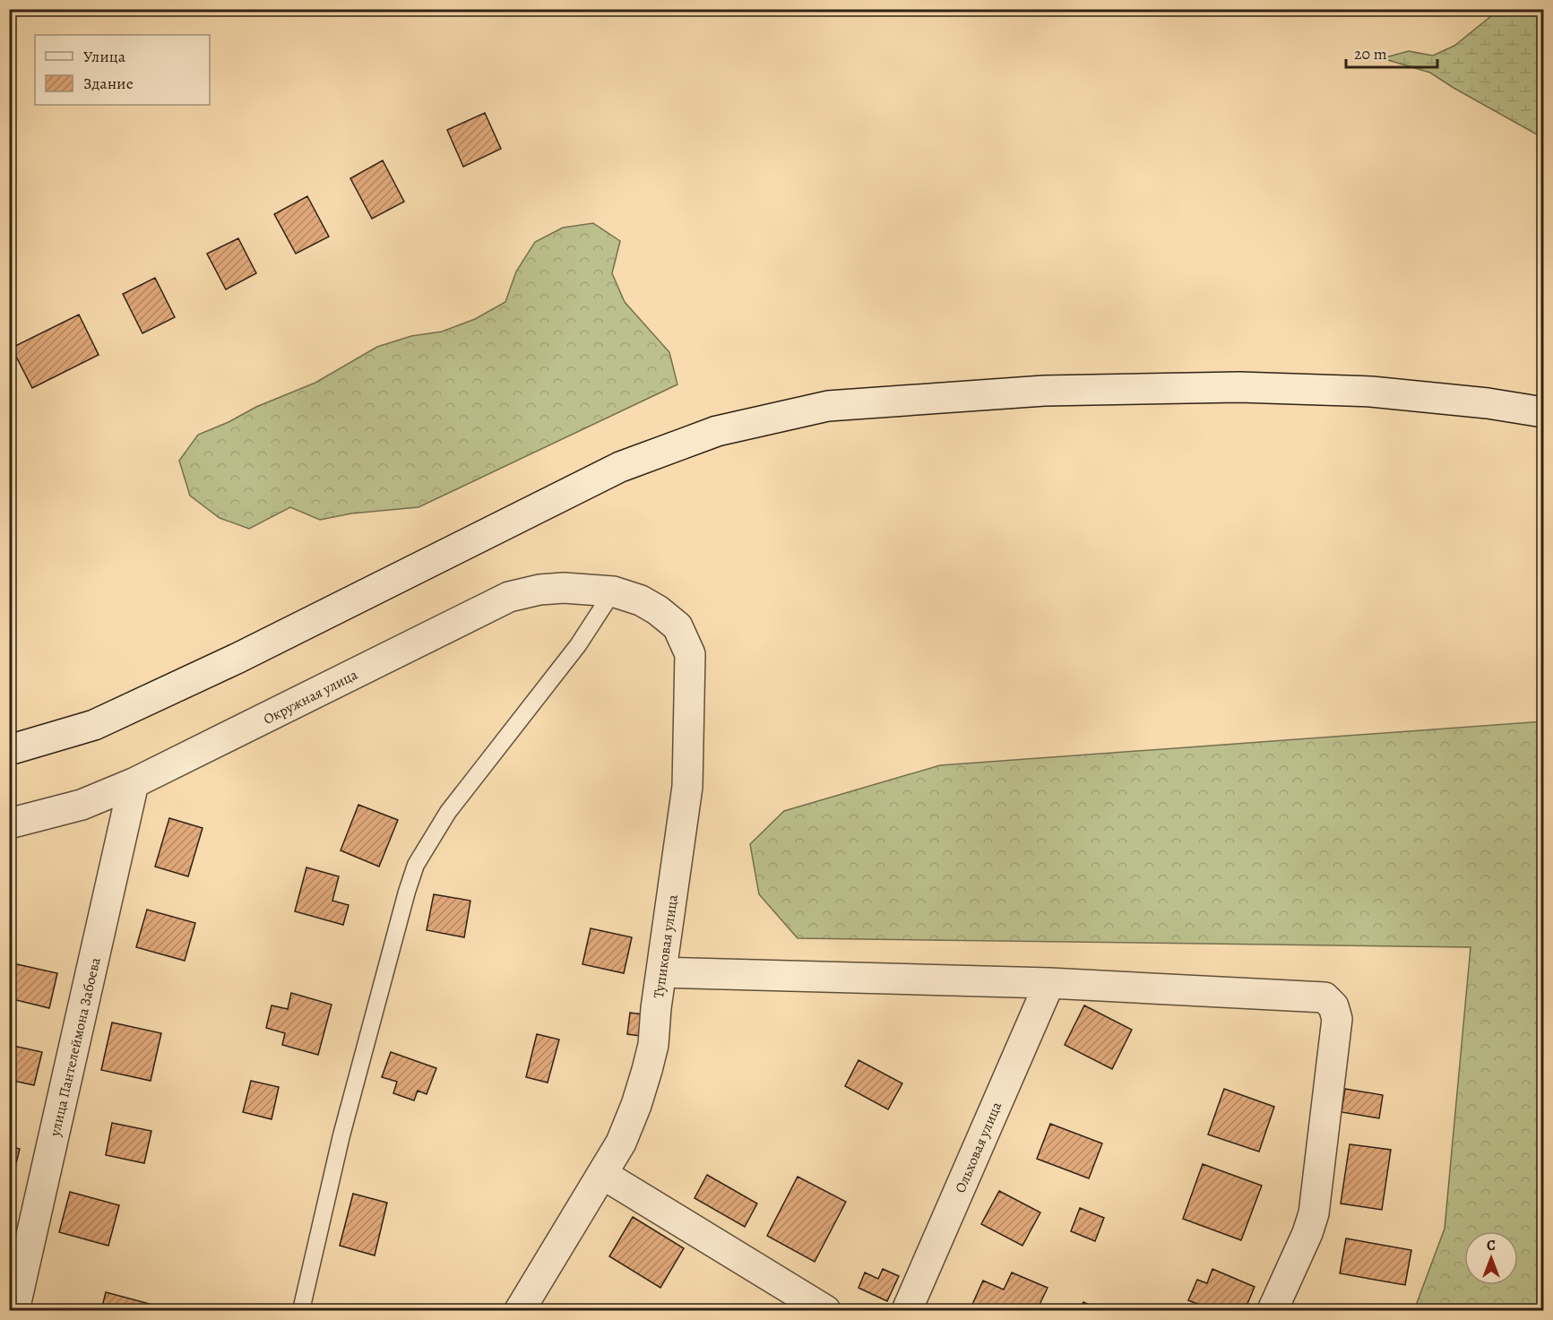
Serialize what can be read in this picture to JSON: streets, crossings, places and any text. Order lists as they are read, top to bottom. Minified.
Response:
{"streets":{"street":["Окружная улица","Тупиковая улица","улица Пантелеймона Забоева","Ольховая улица"]},"crossings":[["Окружная улица","Тупиковая улица"],["Окружная улица","улица Пантелеймона Забоева"]],"legend":["Улица","Здание"],"scale_bar":"20 m","north":"top"}
